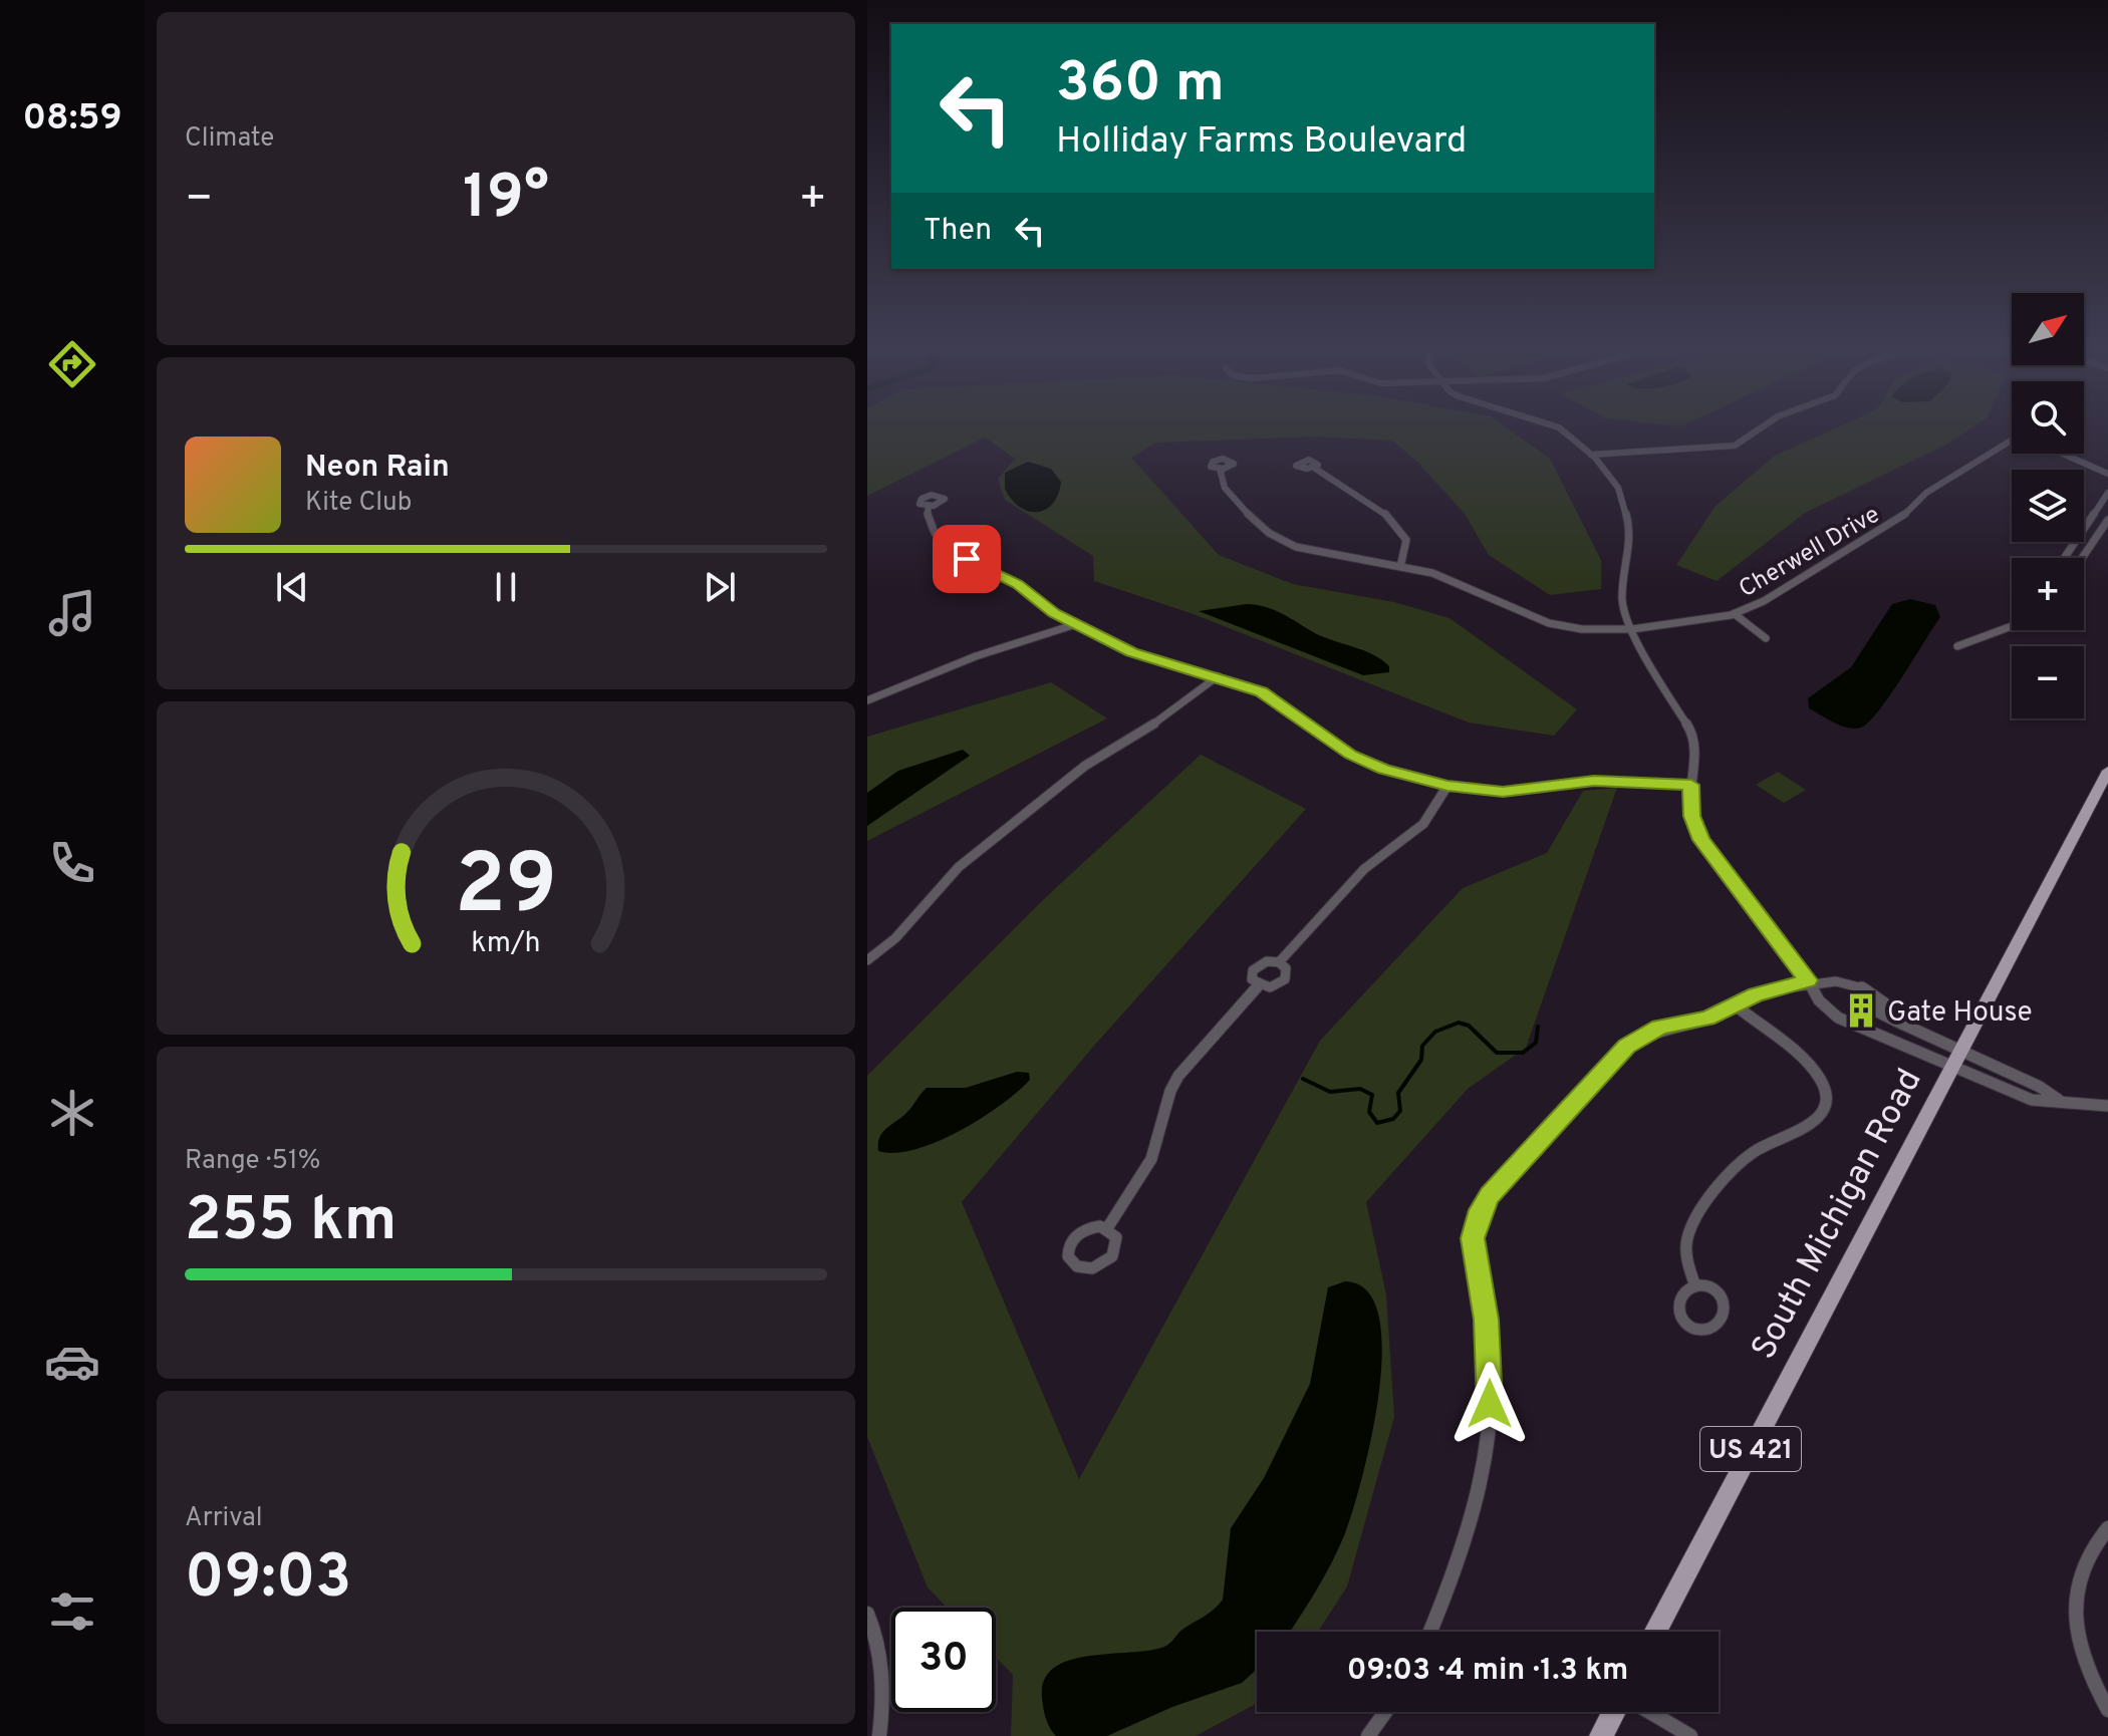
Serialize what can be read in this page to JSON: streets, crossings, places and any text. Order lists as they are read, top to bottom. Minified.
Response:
{"streets":{"main road":["South Michigan Road","US 421"],"street":["Cherwell Drive"]},"places":{"building":["Gate House"]},"north":"top right","page":{"tabs":"08:59","tile":["Climate",["Range · 51%","255 km"],["Arrival","09:03"]],"turn":["360 m","Holliday Farms Boulevard"],"heat":["−","19°","+"],"then":"Then","map_buttons":["+","−"],"song":["Neon Rain","Kite Club"],"limit":"30","trip":"09:03 · 4 min · 1.3 km","gauge":["29","km/h"]}}
